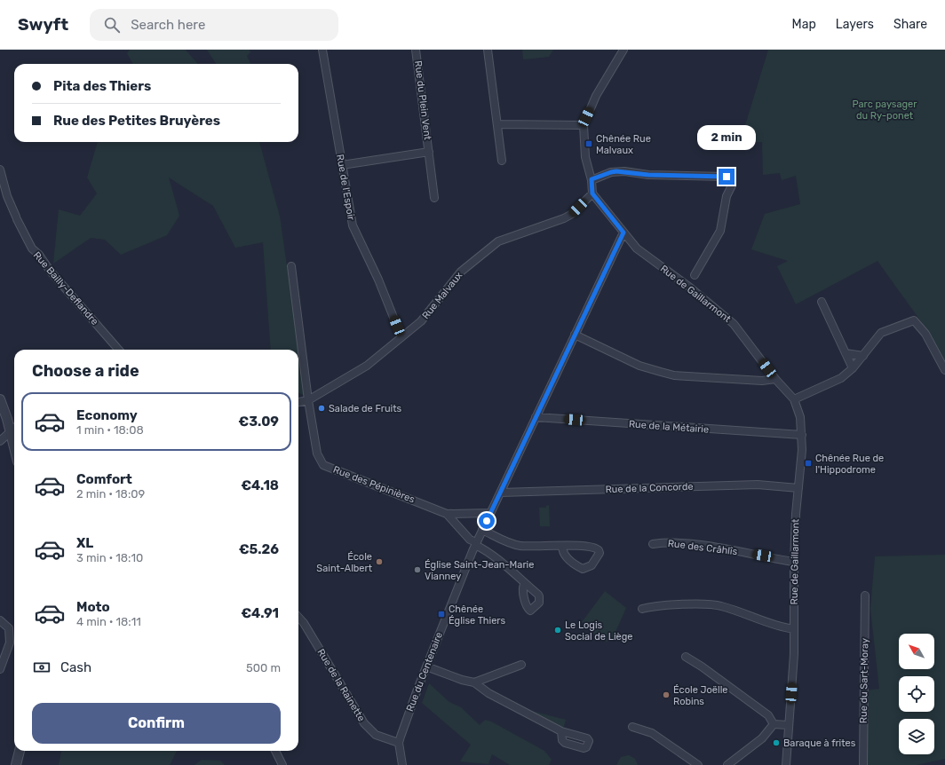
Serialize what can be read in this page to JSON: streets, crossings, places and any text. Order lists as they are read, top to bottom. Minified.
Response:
{"streets":{"street":["Rue du Plein Vent","Rue de l'Espoir","Rue Bailly-Deflandre","Rue de Gaillarmont","Rue Malvaux","Rue de la Métairie","Rue des Pépinières","Rue de la Concorde","Rue des Crâhlîs","Rue du Centenaire","Rue du Sart-Moray","Rue de la Rainette"]},"crossings":[["Rue du Plein Vent","Rue de l'Espoir"],["Rue de l'Espoir","Rue Malvaux"],["Rue de Gaillarmont","Rue Malvaux"],["Rue de Gaillarmont","Rue de la Métairie"],["Rue de Gaillarmont","Rue de la Concorde"],["Rue de Gaillarmont","Rue des Crâhlîs"],["Rue de Gaillarmont","Rue du Centenaire"],["Rue Malvaux","Rue des Pépinières"],["Rue de la Métairie","Rue du Centenaire"],["Rue des Pépinières","Rue du Centenaire"],["Rue de la Concorde","Rue du Centenaire"],["Rue du Centenaire","Rue de la Rainette"]],"parks":["Parc paysager du Ry-ponet"],"places":{"transit":["Chênée Rue Malvaux","Chênée Rue de l'Hippodrome","Chênée Église Thiers"],"other":["Salade de Fruits","École Saint-Albert","Église Saint-Jean-Marie Vianney","Le Logis Social de Liège","École Joëlle Robins","Baraque à frites"]},"north":"top left","page":{"header":"Swyft","search":"Search here","nav":["Map","Layers","Share"],"banner":["Pita des Thiers","Rue des Petites Bruyères"],"bubble":"2 min","heading":"Choose a ride","list":[{"name":"Economy","note":"1 min · 18:08","value":"€3.09"},{"name":"Comfort","note":"2 min · 18:09","value":"€4.18"},{"name":"XL","note":"3 min · 18:10","value":"€5.26"},{"name":"Moto","note":"4 min · 18:11","value":"€4.91"}],"pay":["Cash","500 m"],"buttons":"Confirm"}}
